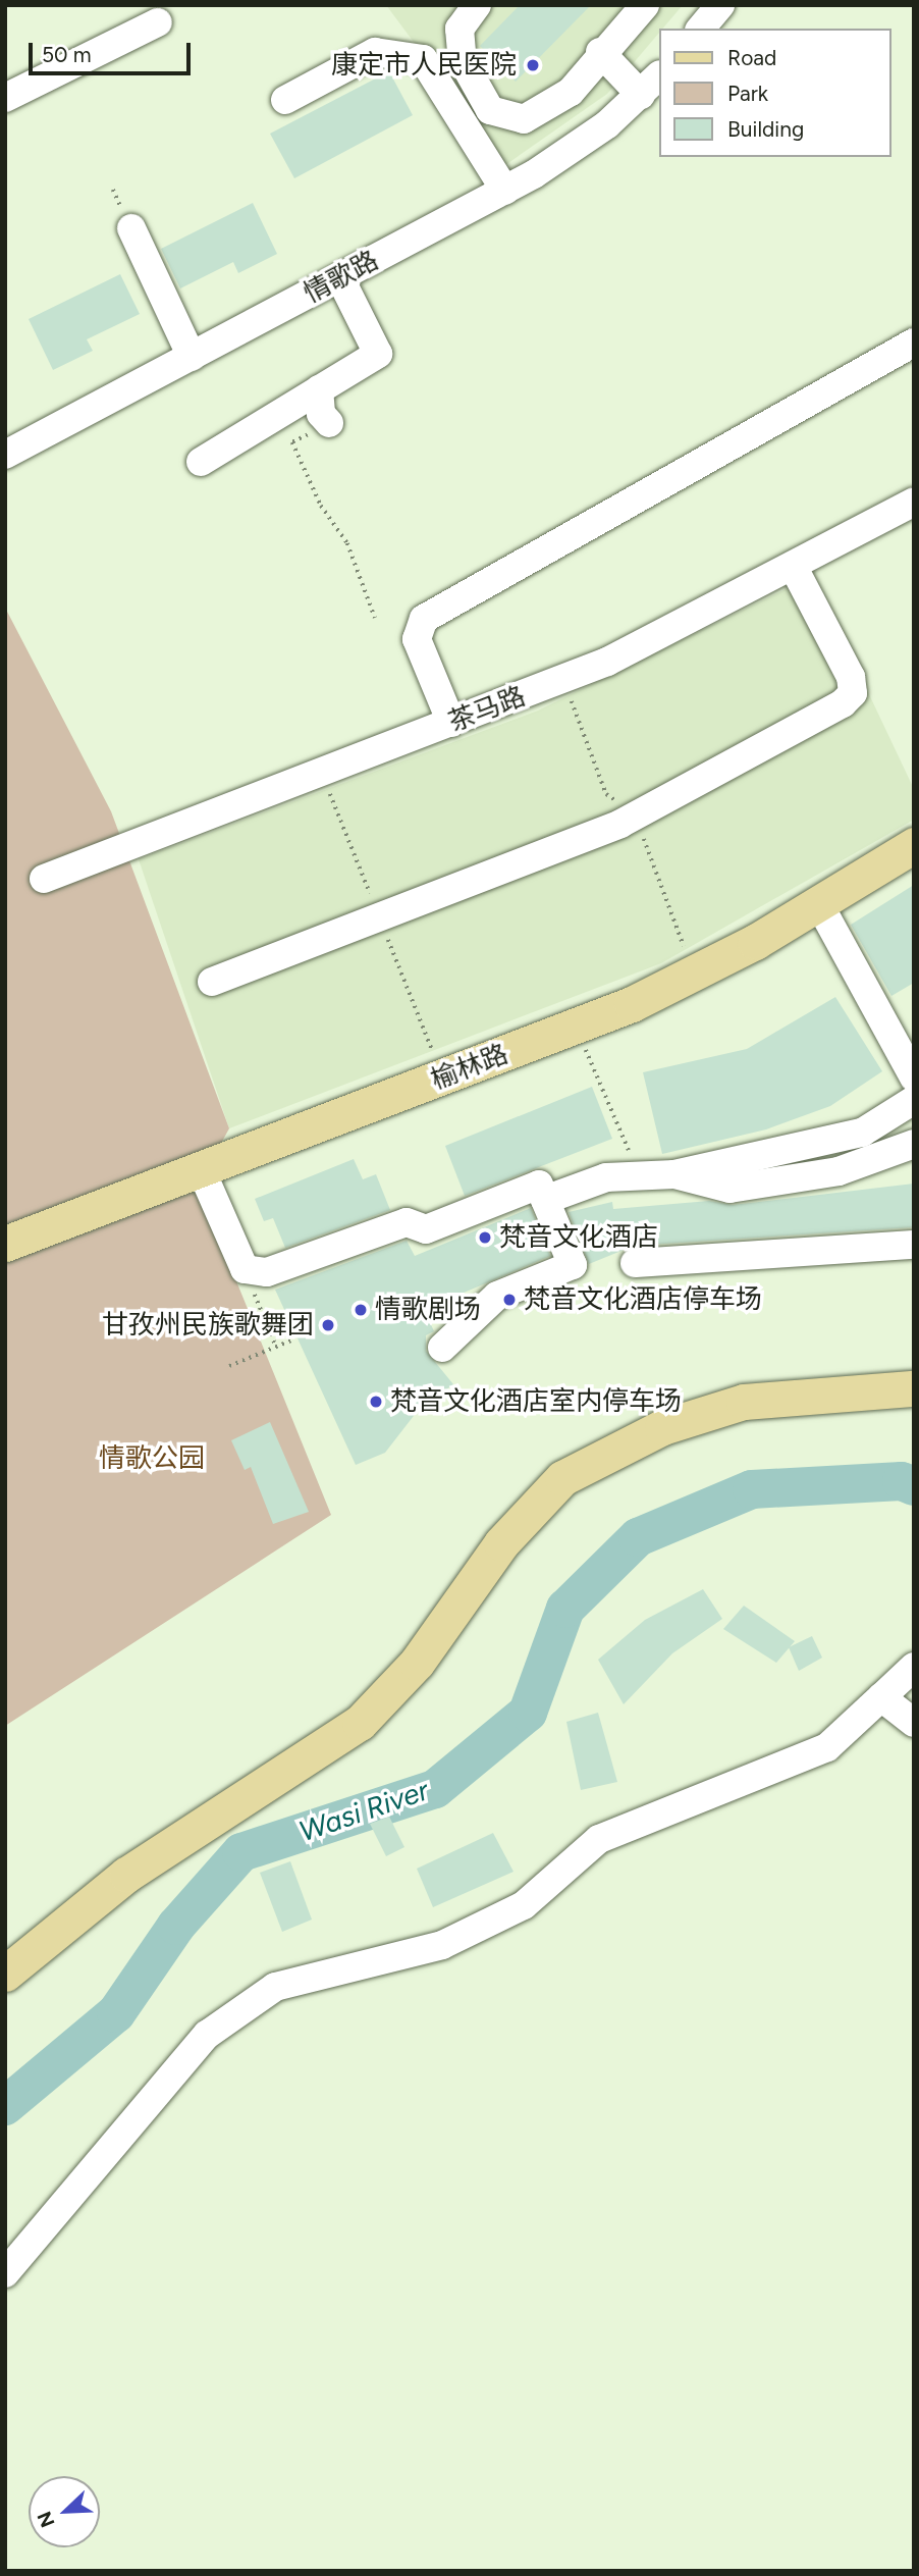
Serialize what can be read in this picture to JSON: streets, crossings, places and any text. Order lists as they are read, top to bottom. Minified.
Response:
{"streets":{"main road":["榆林路"],"street":["情歌路","茶马路"]},"water":["Wasi River"],"parks":["情歌公园"],"places":["康定市人民医院","梵音文化酒店","梵音文化酒店停车场","情歌剧场","甘孜州民族歌舞团","梵音文化酒店室内停车场"],"legend":["Road","Park","Building"],"scale_bar":"50 m","north":"bottom left"}
